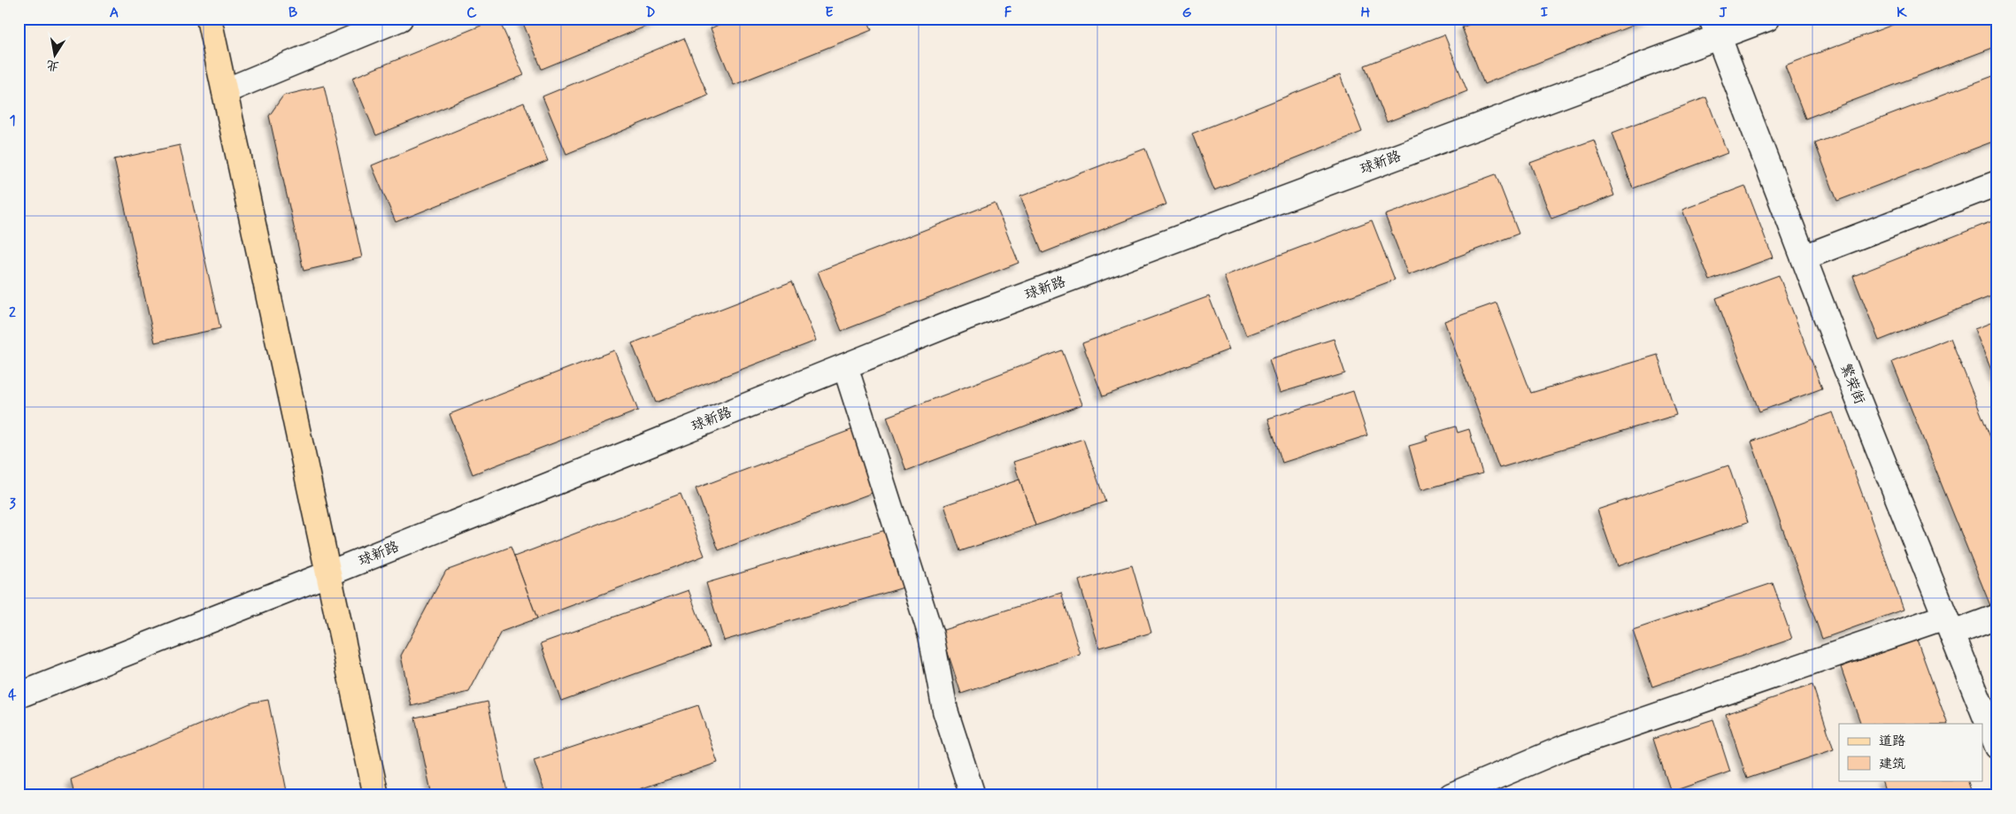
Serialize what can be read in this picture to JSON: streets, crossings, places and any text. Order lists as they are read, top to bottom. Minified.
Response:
{"streets":{"street":["球新路","繁荣街"]},"crossings":[["球新路","繁荣街"]],"legend":["道路","建筑"],"north":"bottom","grid":{"columns":["A","B","C","D","E","F","G","H","I","J","K"],"rows":["1","2","3","4"]}}
